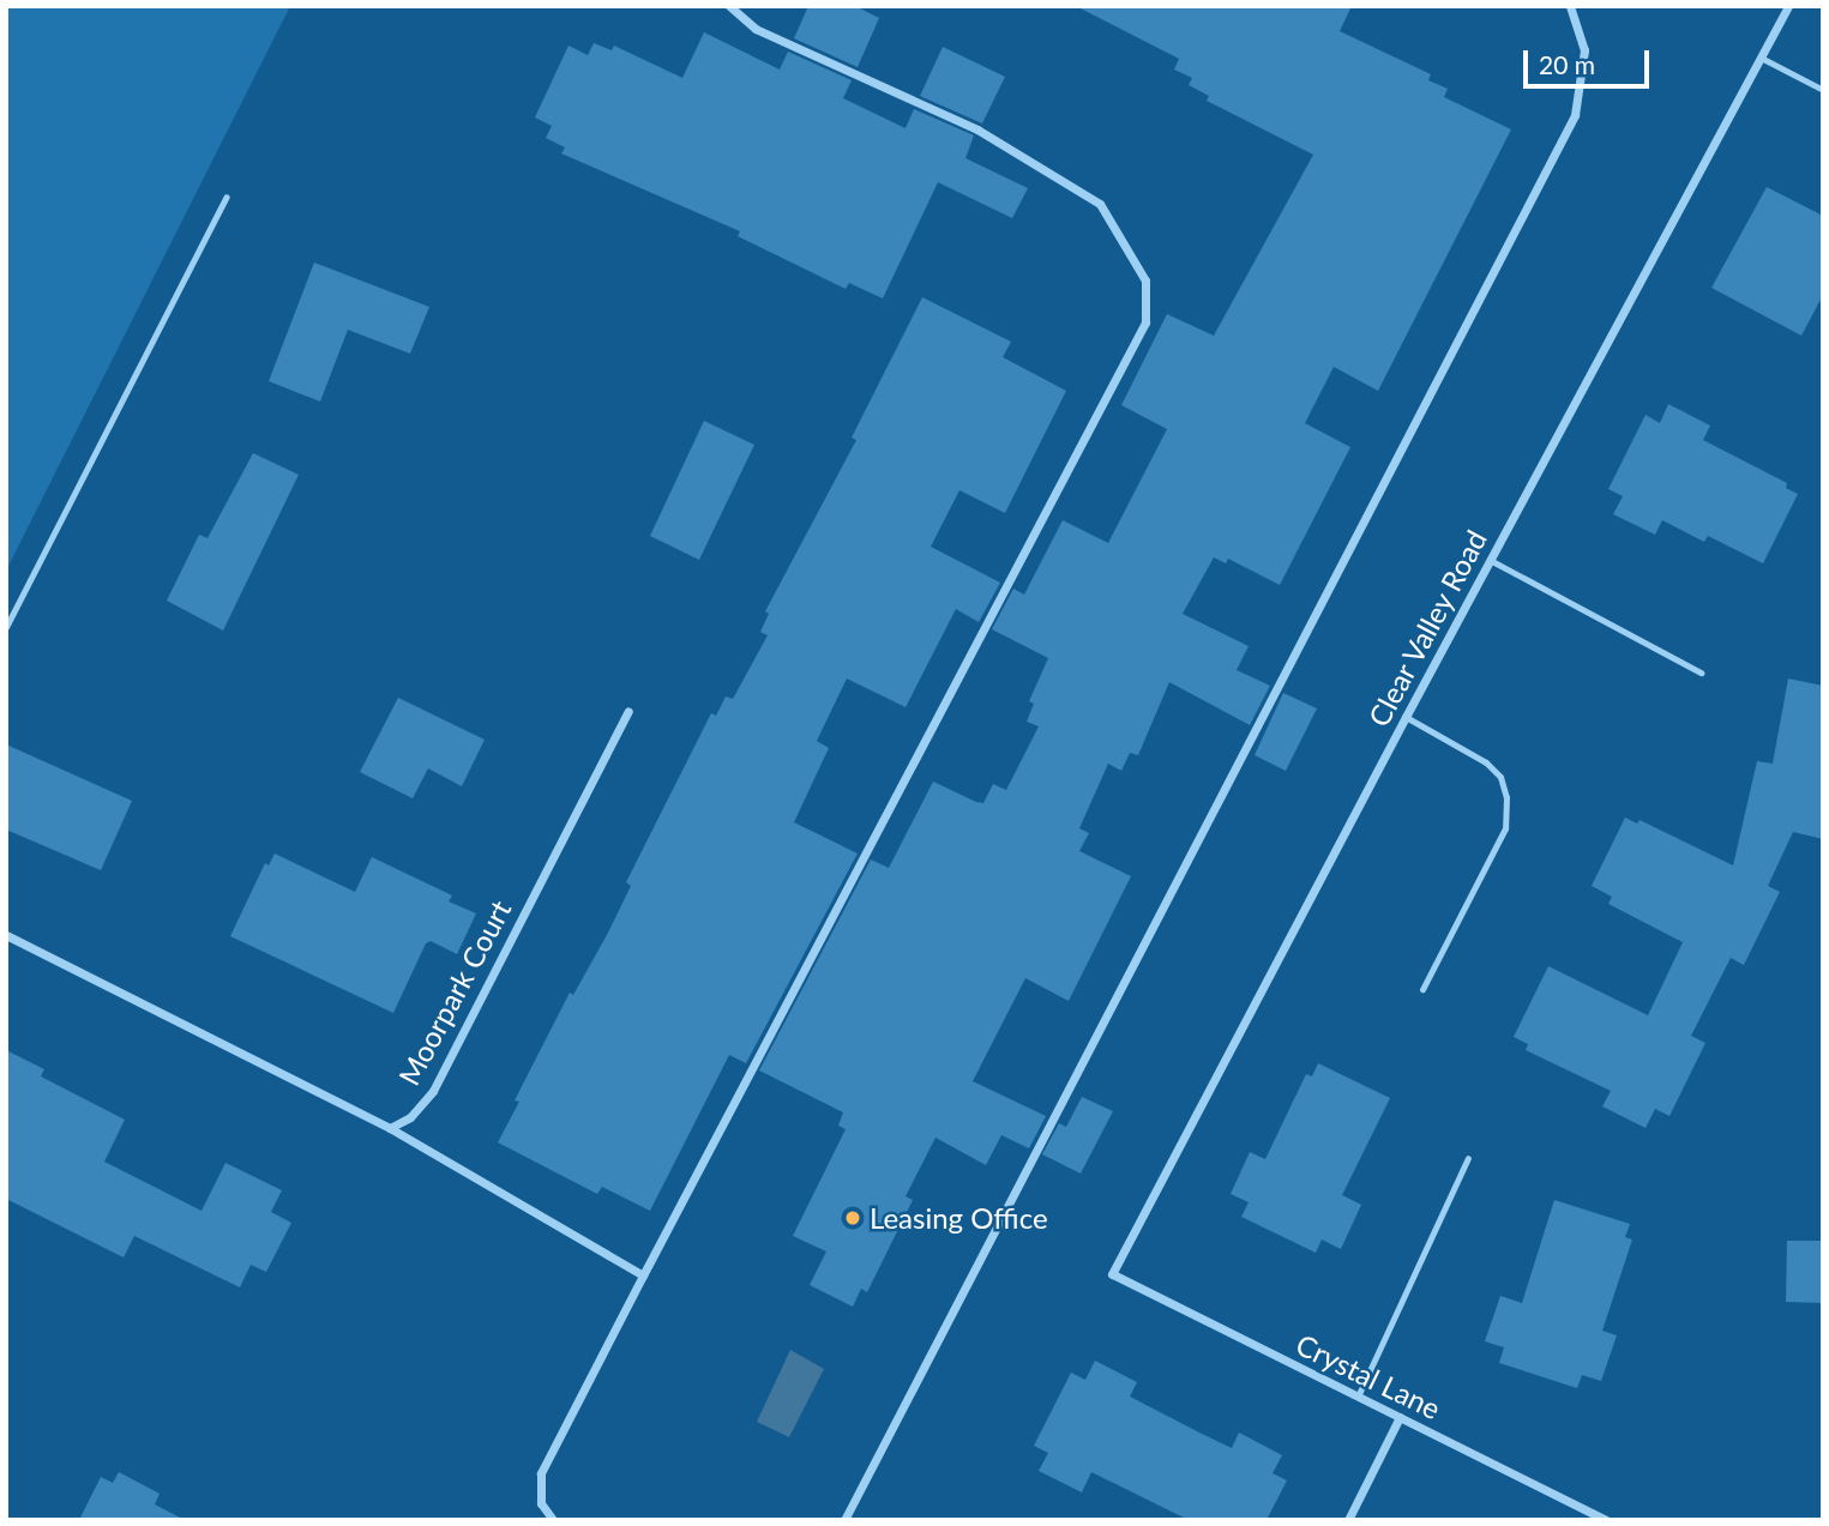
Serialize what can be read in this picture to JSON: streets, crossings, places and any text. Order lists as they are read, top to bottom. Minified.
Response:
{"streets":{"street":["Clear Valley Road","Moorpark Court","Crystal Lane"]},"crossings":[["Clear Valley Road","Crystal Lane"]],"places":["Leasing Office"],"scale_bar":"20 m"}
